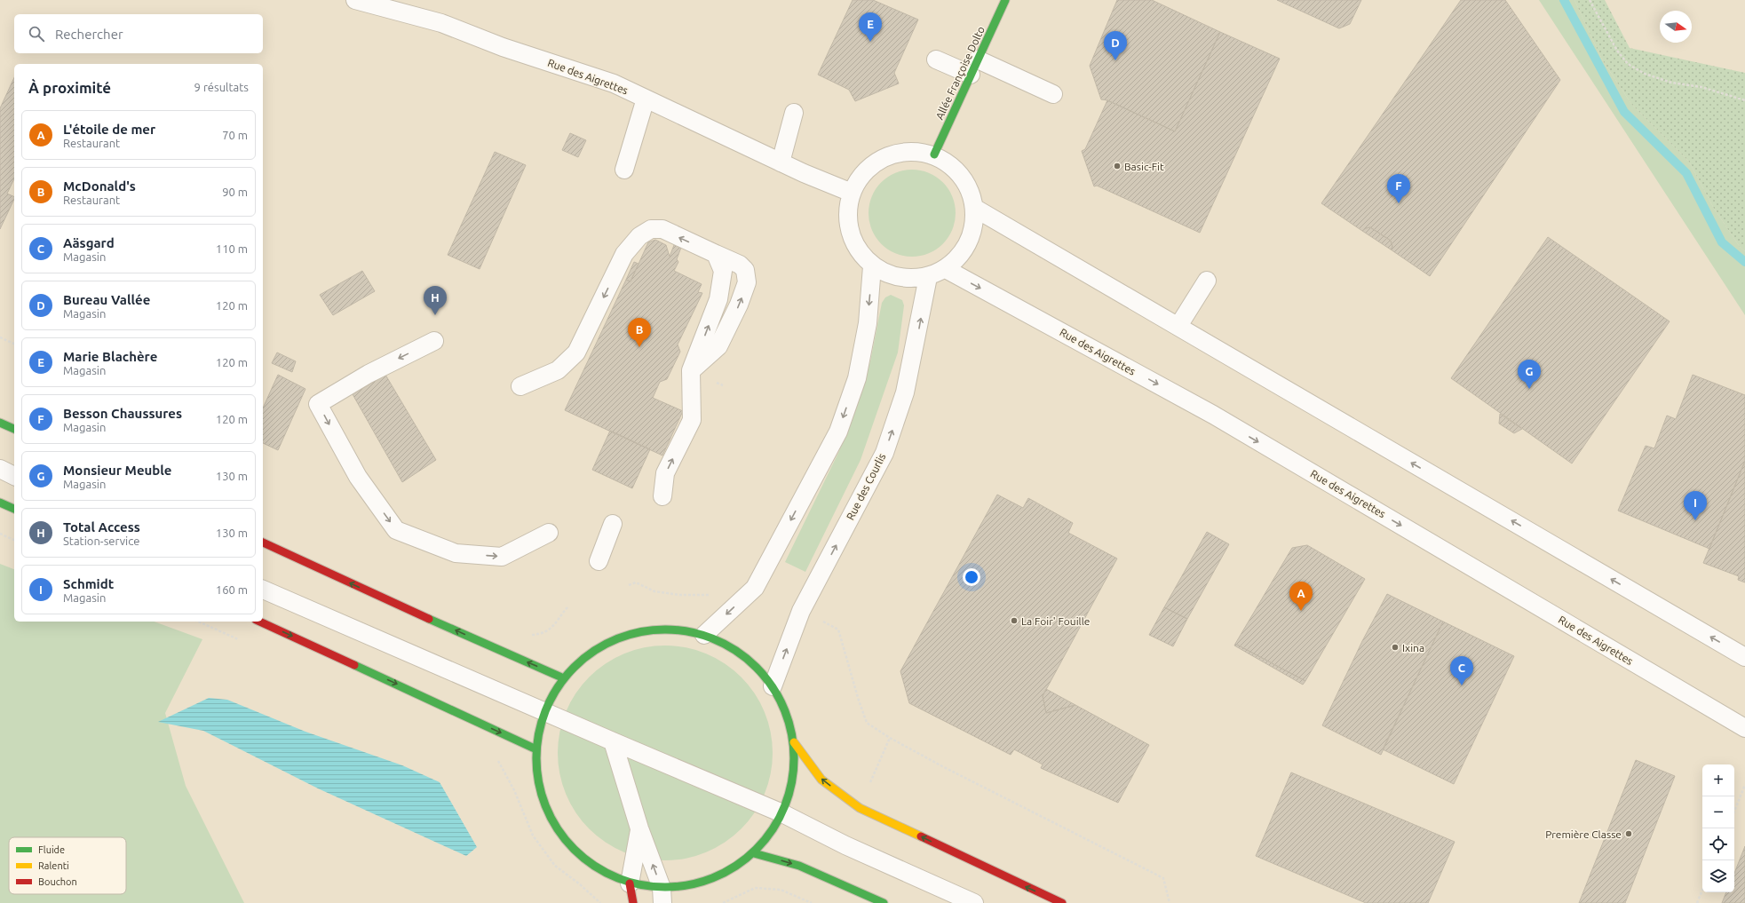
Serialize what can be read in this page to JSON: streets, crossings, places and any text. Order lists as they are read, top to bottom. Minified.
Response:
{"streets":{"main road":["Allée Françoise Dolto"],"lane":["Rue des Aigrettes","Rue des Courlis"]},"places":["Basic-Fit","La Foir' Fouille","Ixina","Première Classe"],"legend":["Fluide","Ralenti","Bouchon"],"north":"right","page":{"pins":["E","D","F","H","B","G","I","A","C"],"search":"Rechercher","heading":["À proximité","9 résultats"],"list":[{"mark":"A","name":"L'étoile de mer","note":"Restaurant","value":"70 m"},{"mark":"B","name":"McDonald's","note":"Restaurant","value":"90 m"},{"mark":"C","name":"Aäsgard","note":"Magasin","value":"110 m"},{"mark":"D","name":"Bureau Vallée","note":"Magasin","value":"120 m"},{"mark":"E","name":"Marie Blachère","note":"Magasin","value":"120 m"},{"mark":"F","name":"Besson Chaussures","note":"Magasin","value":"120 m"},{"mark":"G","name":"Monsieur Meuble","note":"Magasin","value":"130 m"},{"mark":"H","name":"Total Access","note":"Station-service","value":"130 m"},{"mark":"I","name":"Schmidt","note":"Magasin","value":"160 m"}],"map_buttons":["+","−"]}}
